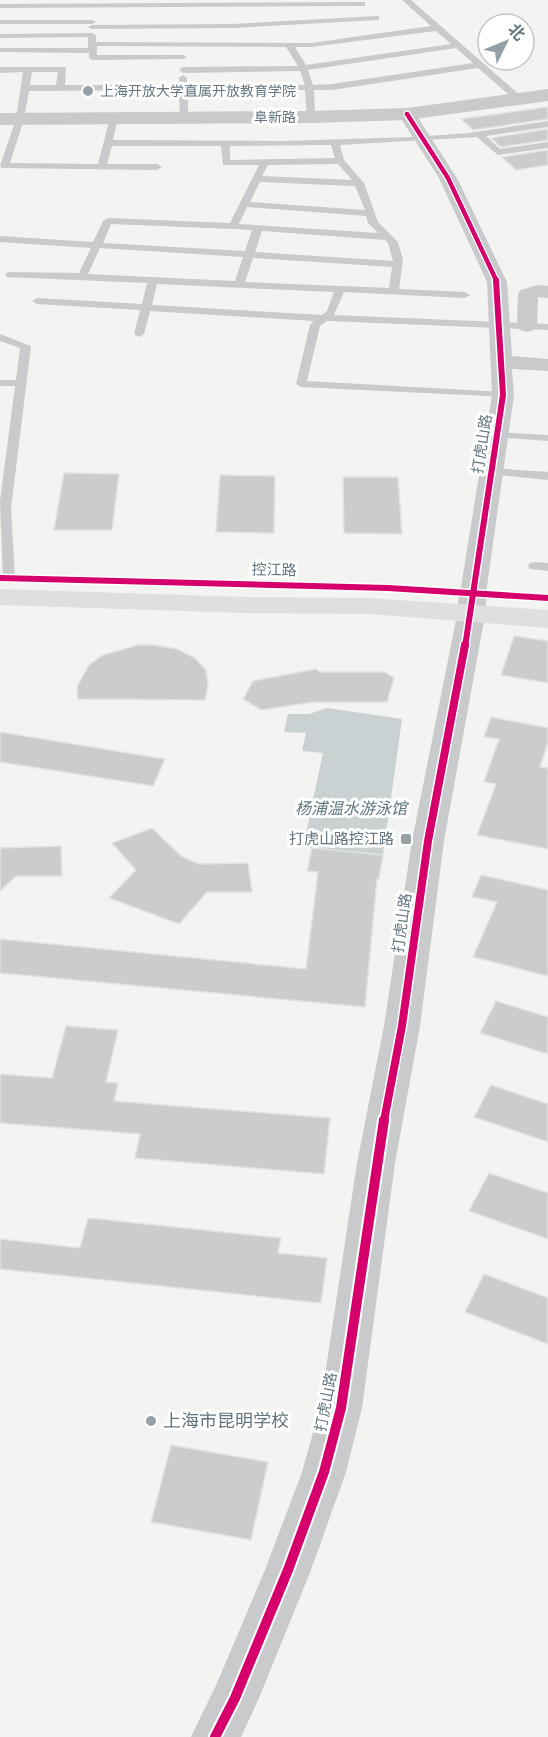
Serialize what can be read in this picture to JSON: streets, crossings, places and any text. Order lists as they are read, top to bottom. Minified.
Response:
{"streets":{"street":["阜新路","打虎山路"],"cycle path":["控江路"]},"crossings":[["阜新路","打虎山路"]],"water":["杨浦温水游泳馆"],"places":{"other":["上海开放大学直属开放教育学院","上海市昆明学校"],"transit":["打虎山路控江路"]},"north":"top right"}
